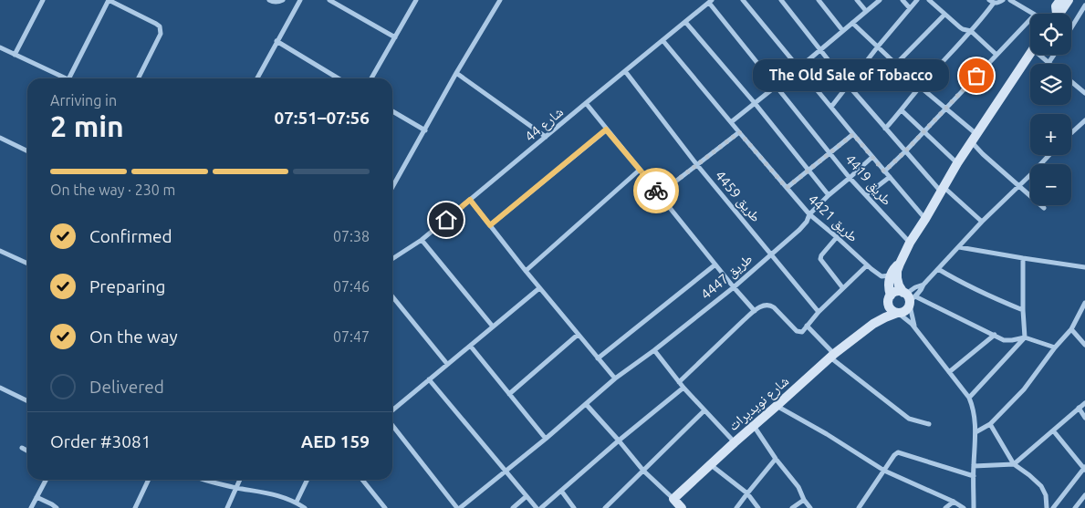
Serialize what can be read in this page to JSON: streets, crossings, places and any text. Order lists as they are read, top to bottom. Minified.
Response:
{"streets":{"street":["شارع 44","طريق 4419","طريق 4459","طريق 4421","طريق 4447","شارع نويديرات"]},"crossings":[["شارع 44","طريق 4419"],["شارع 44","طريق 4459"],["شارع 44","طريق 4421"],["طريق 4419","طريق 4447"],["طريق 4459","طريق 4447"],["طريق 4421","طريق 4447"]],"places":["The Old Sale of Tobacco"],"page":{"map_buttons":["+","−"],"bubble":"The Old Sale of Tobacco","heading":["2 min","Arriving in","07:51–07:56"],"panel":["Order #3081","AED 159"],"bar":"On the way · 230 m","list":[["Confirmed","07:38"],["Preparing","07:46"],["On the way","07:47"],"Delivered"]}}
